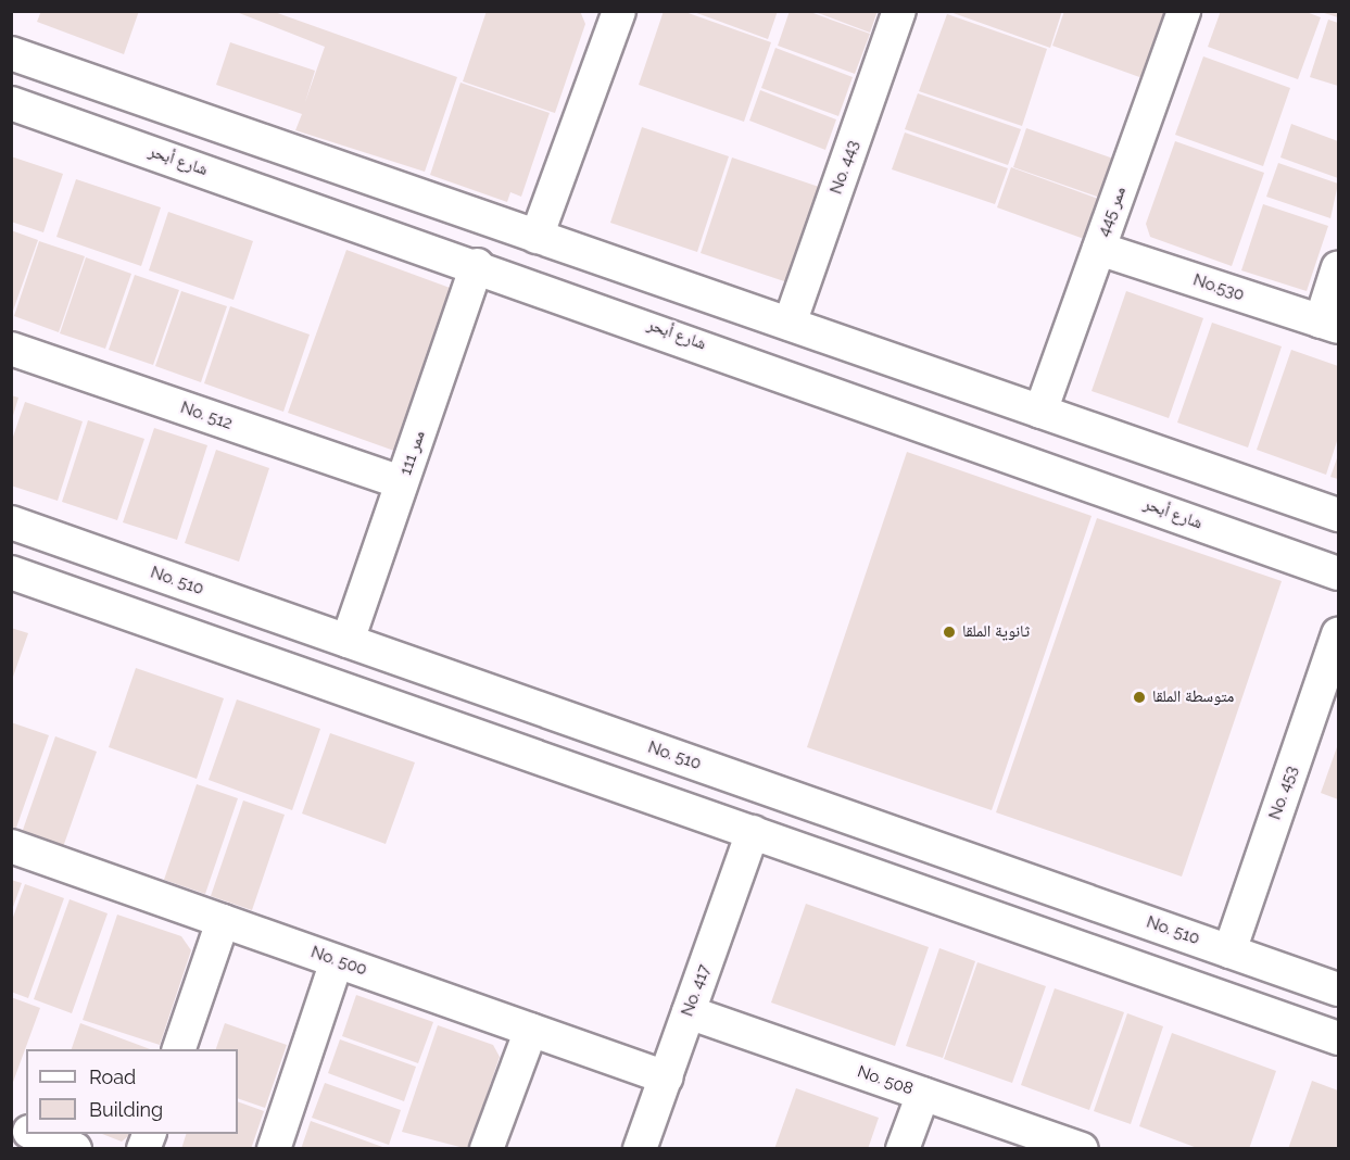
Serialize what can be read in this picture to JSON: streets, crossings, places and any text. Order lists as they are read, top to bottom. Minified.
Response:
{"streets":{"street":["شارع أبحر","No. 443","ممر 445","No.530","No. 512","ممر 111","No. 510","No. 453","No. 500","No. 417","No. 508"]},"crossings":[["شارع أبحر","ممر 111"],["ممر 445","No.530"],["No. 512","ممر 111"],["ممر 111","No. 510"],["No. 510","No. 453"],["No. 510","No. 417"],["No. 500","No. 417"],["No. 417","No. 508"]],"places":["ثانوية الملقا","متوسطة الملقا"],"legend":["Road","Building"]}
